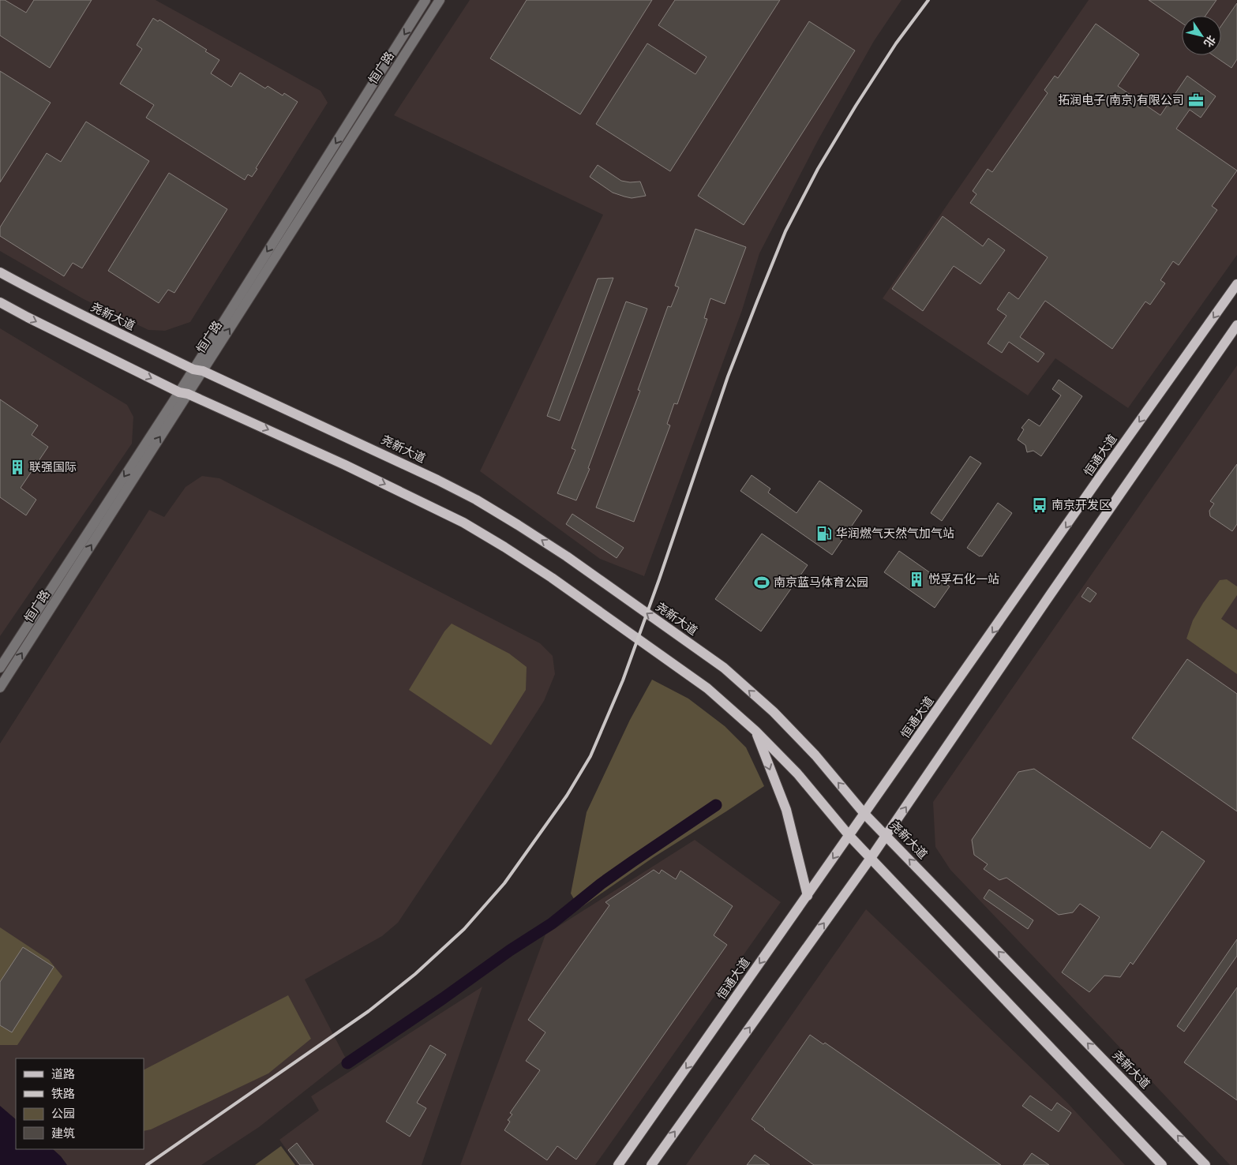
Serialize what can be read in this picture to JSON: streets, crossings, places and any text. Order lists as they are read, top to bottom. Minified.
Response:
{"streets":{"main road":["尧新大道","恒通大道"],"street":["恒广路"]},"crossings":[["恒广路","尧新大道"],["尧新大道","恒通大道"]],"places":{"office":["拓润电子(南京)有限公司"],"building":["联强国际","悦孚石化一站"],"bus stop":["南京开发区"],"fuel station":["华润燃气天然气加气站"],"sports":["南京蓝马体育公园"]},"legend":["道路","铁路","公园","建筑"],"north":"bottom right"}
